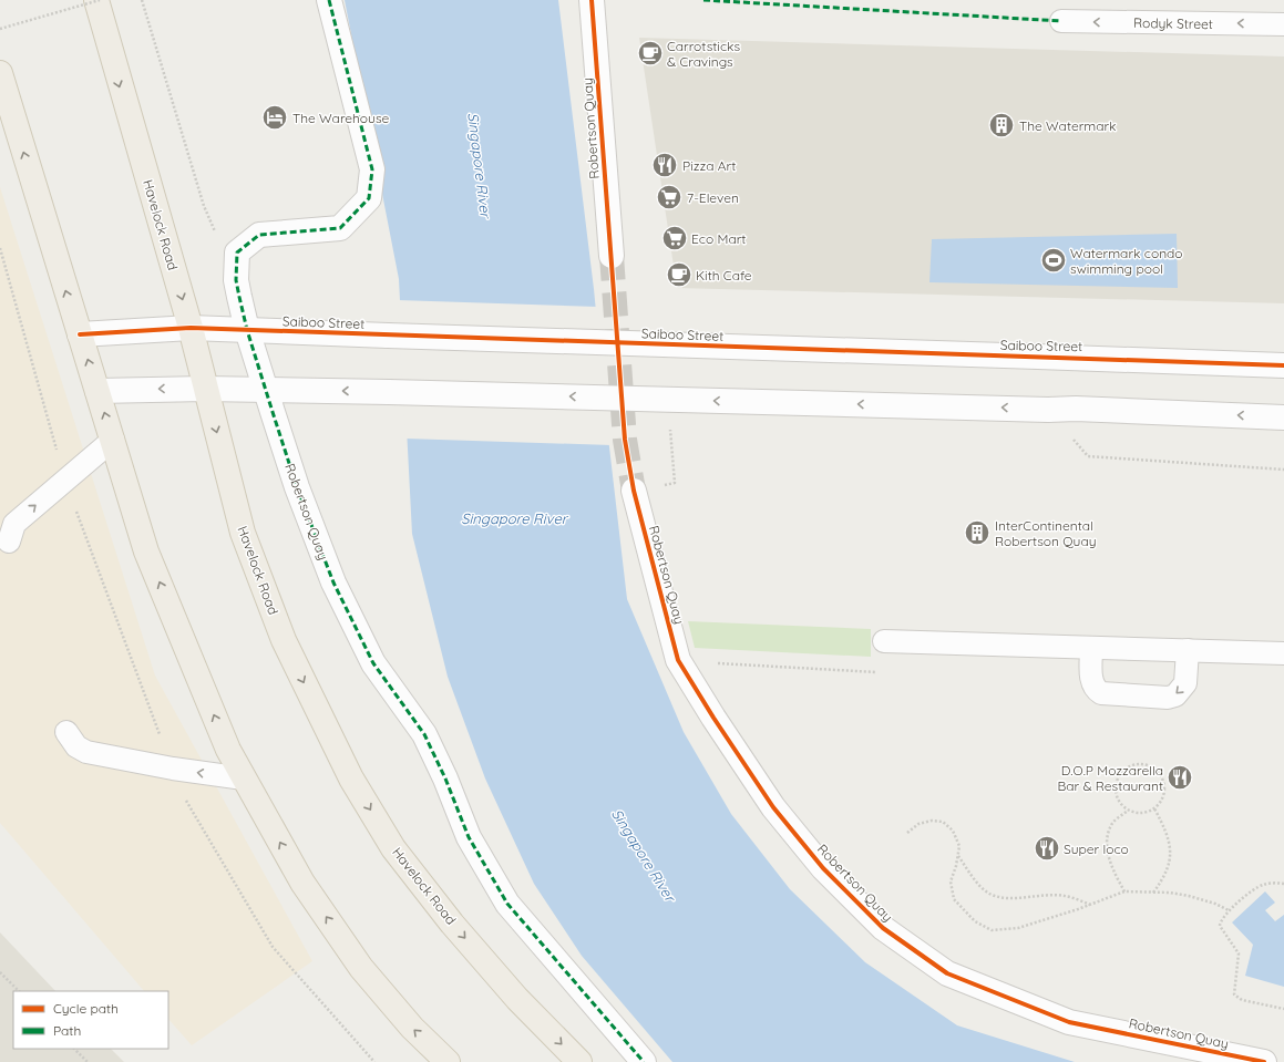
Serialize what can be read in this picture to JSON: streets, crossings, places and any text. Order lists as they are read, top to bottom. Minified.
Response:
{"streets":{"main road":["Havelock Road"],"street":["Robertson Quay","Saiboo Street"],"lane":["Rodyk Street"]},"crossings":[["Robertson Quay","Saiboo Street"],["Havelock Road","Saiboo Street"]],"one_way":["Rodyk Street"],"water":["Singapore River"],"places":{"cafe":["Carrotsticks & Cravings","Kith Cafe"],"hotel":["The Warehouse"],"building":["The Watermark","InterContinental Robertson Quay"],"restaurant":["Pizza Art","D.O.P Mozzarella Bar & Restaurant","Super loco"],"supermarket":["7-Eleven","Eco Mart"],"sports":["Watermark condo swimming pool"]},"legend":["Cycle path","Path"]}
